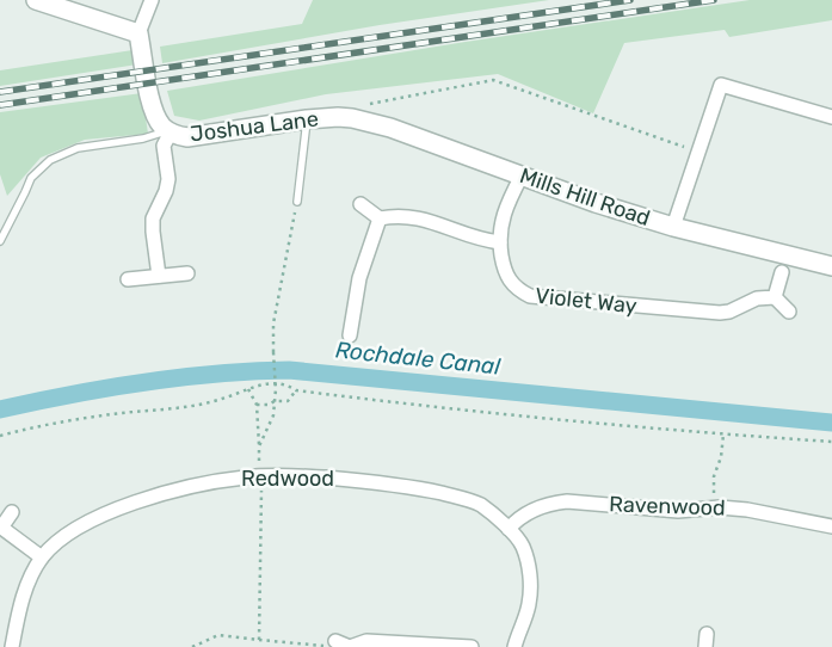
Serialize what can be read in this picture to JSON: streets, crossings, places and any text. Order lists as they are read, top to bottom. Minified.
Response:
{"streets":{"street":["Joshua Lane","Mills Hill Road","Violet Way","Redwood","Ravenwood"]},"crossings":[["Joshua Lane","Mills Hill Road"],["Mills Hill Road","Violet Way"],["Redwood","Ravenwood"]],"water":["Rochdale Canal"]}
